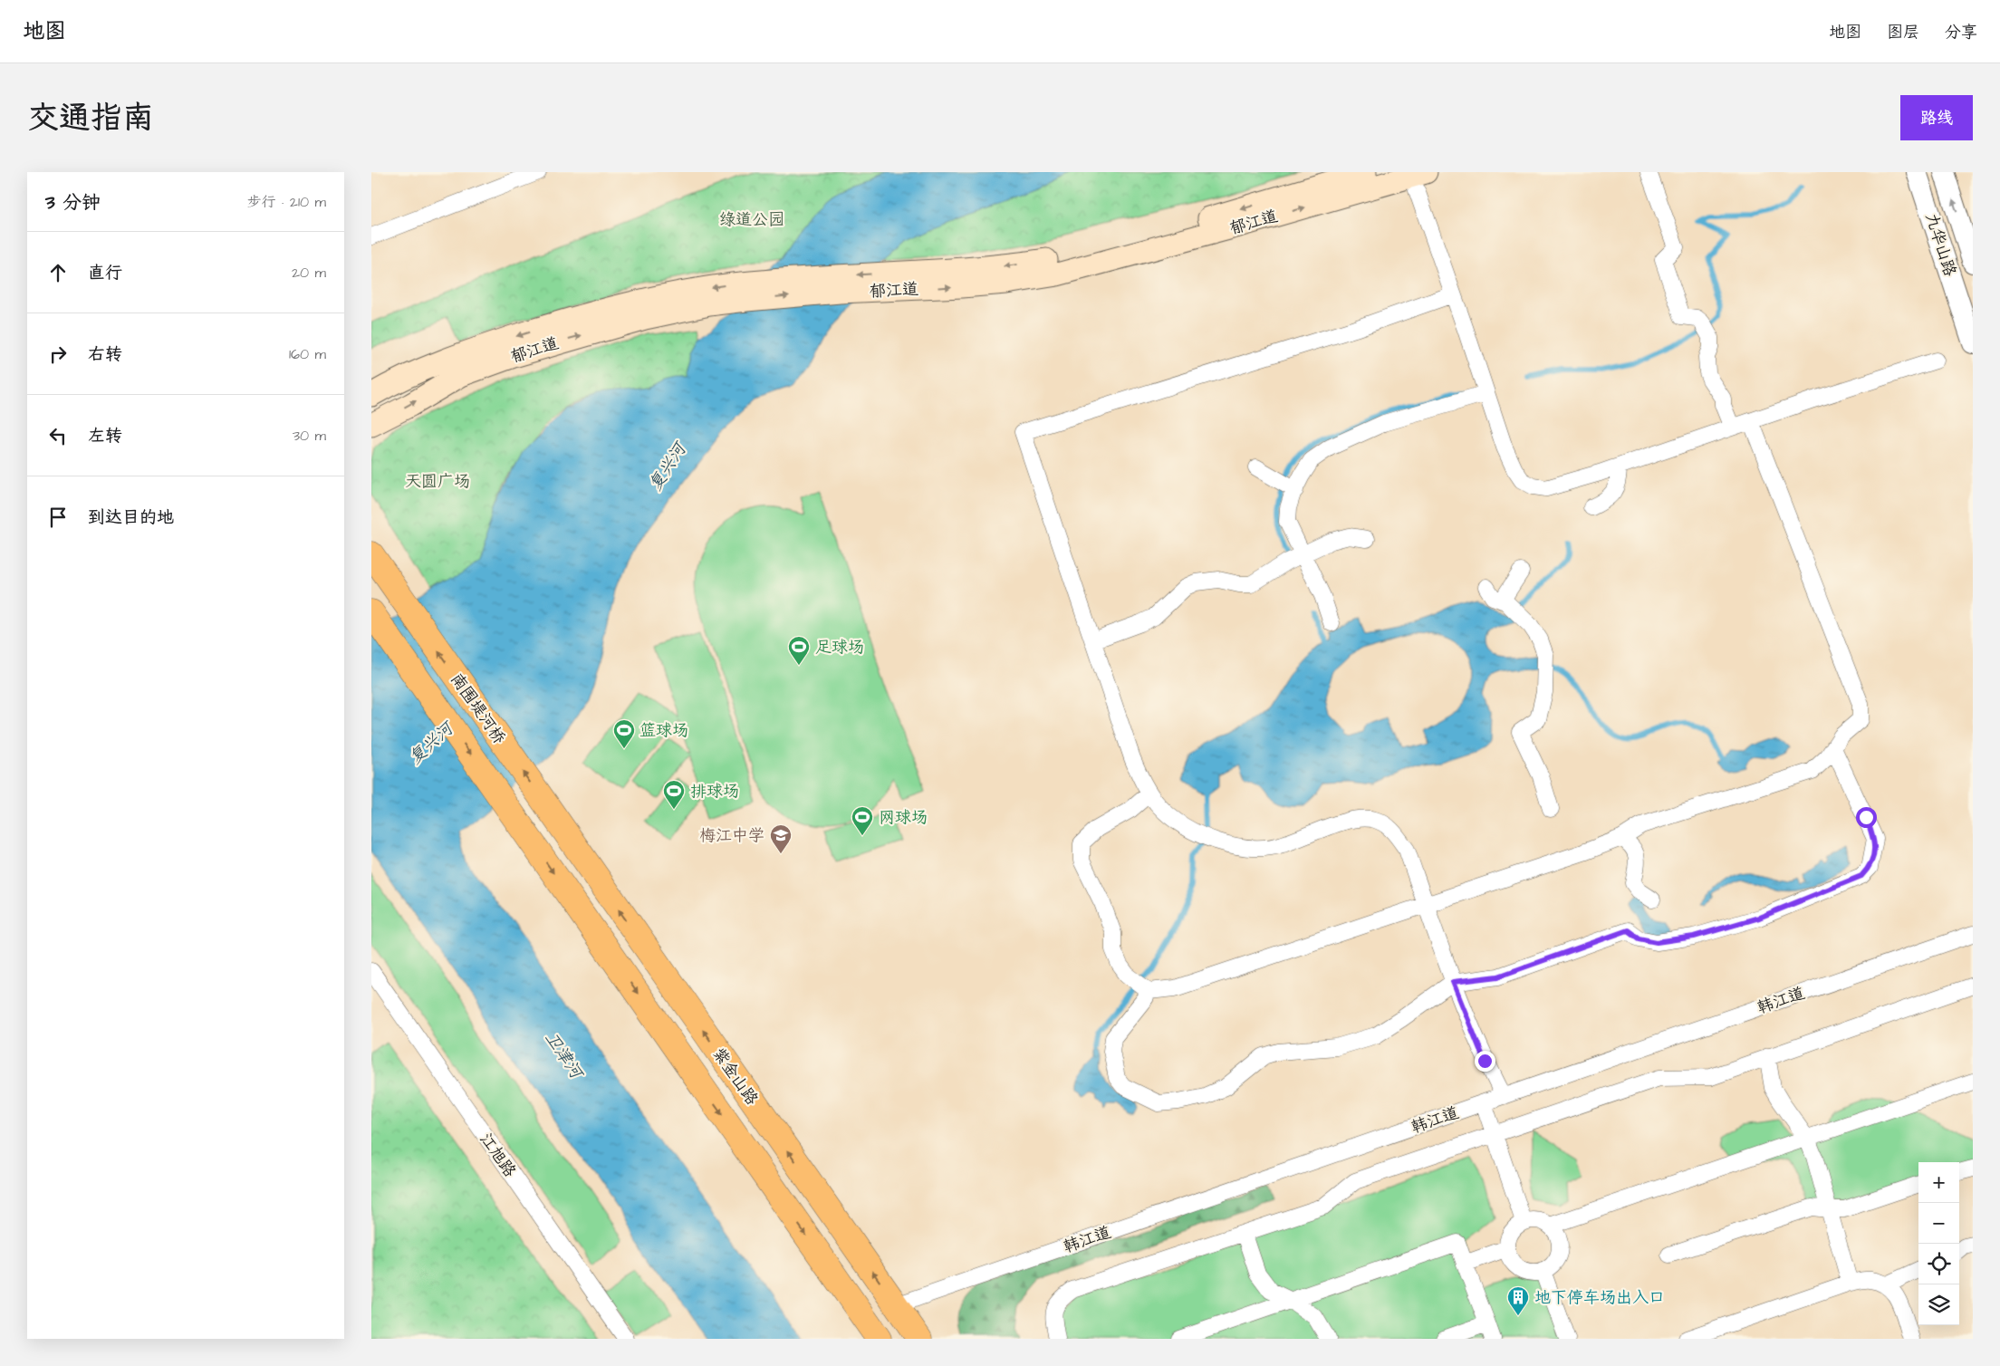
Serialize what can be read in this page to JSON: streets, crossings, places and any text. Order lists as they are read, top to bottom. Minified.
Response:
{"streets":{"main road":["郁江道","南围堤河桥","紫金山路"],"street":["九华山路","韩江道","江旭路"]},"crossings":[["南围堤河桥","紫金山路"],["韩江道","紫金山路"]],"water":["复兴河","卫津河"],"parks":["绿道公园","天圆广场"],"places":{"sports":["足球场","篮球场","排球场","网球场"],"school or university":["梅江中学"],"building":["地下停车场出入口"]},"page":{"header":"地图","nav":["地图","图层","分享"],"title":"交通指南","buttons":"路线","heading":["3 分钟","步行 · 210 m"],"list":[["直行","20 m"],["右转","160 m"],["左转","30 m"],"到达目的地"],"map_buttons":["+","−"]}}
